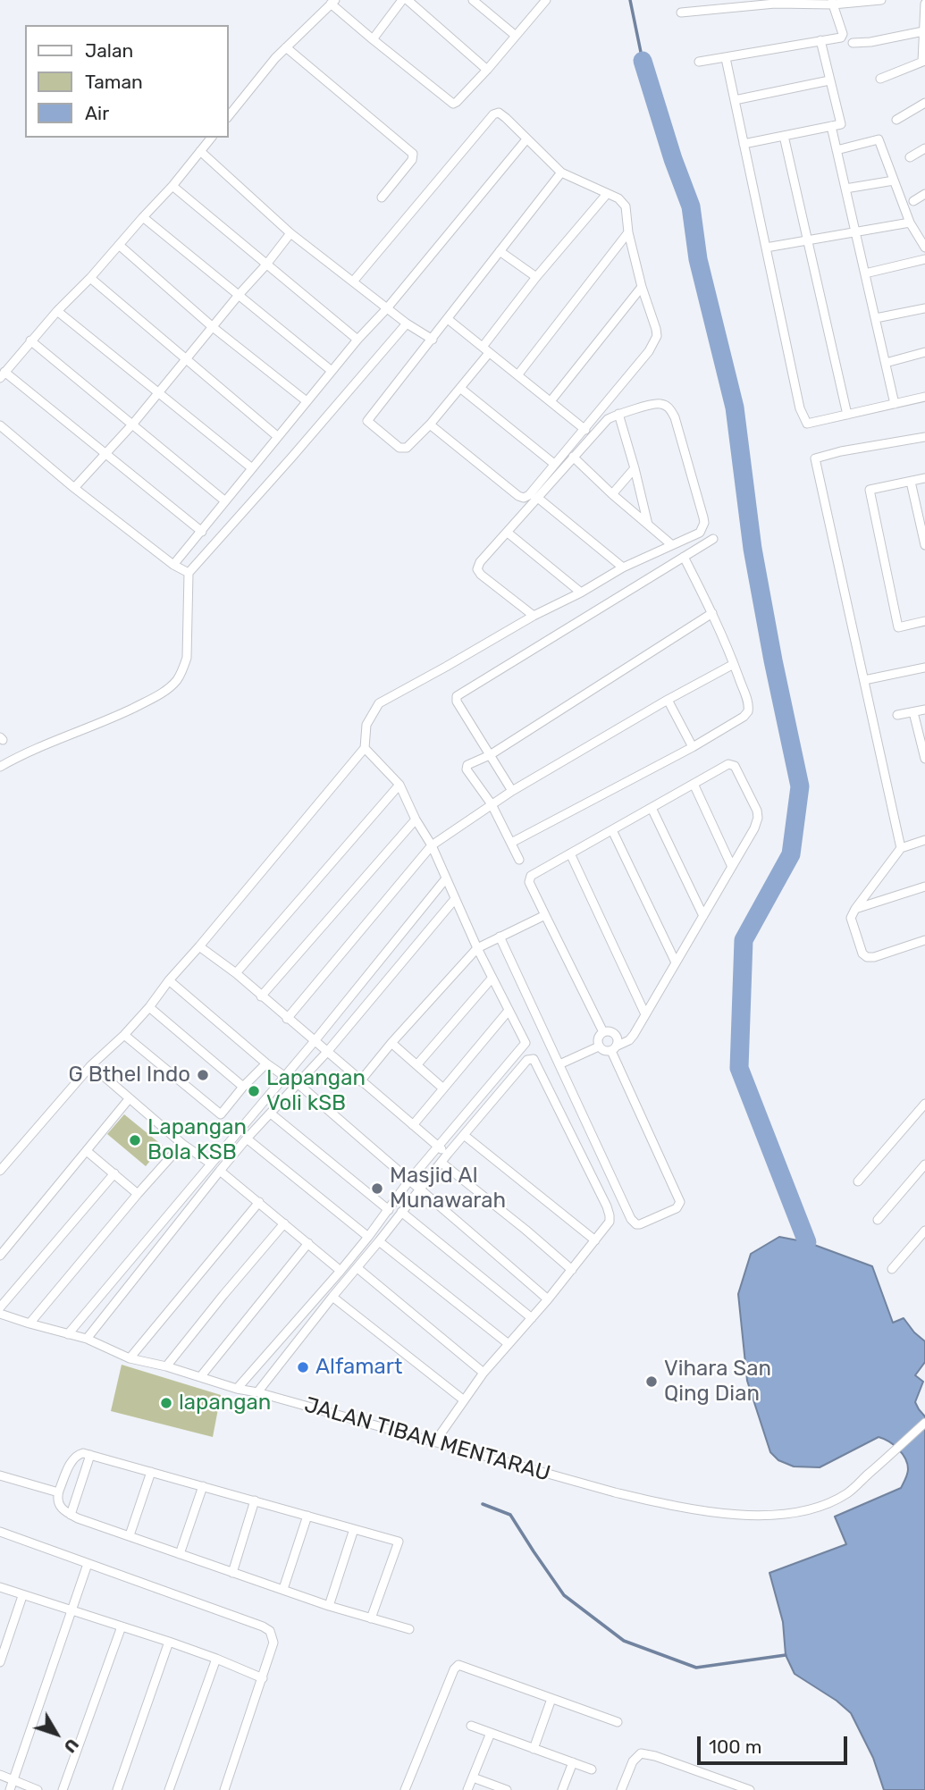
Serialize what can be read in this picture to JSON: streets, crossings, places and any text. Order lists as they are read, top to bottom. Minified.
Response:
{"streets":{"street":["JALAN TIBAN MENTARAU"]},"places":["G Bthel Indo","Lapangan Voli kSB","Lapangan Bola KSB","Masjid Al Munawarah","Alfamart","Vihara San Qing Dian","lapangan"],"legend":["Jalan","Taman","Air"],"scale_bar":"100 m","north":"bottom right"}
